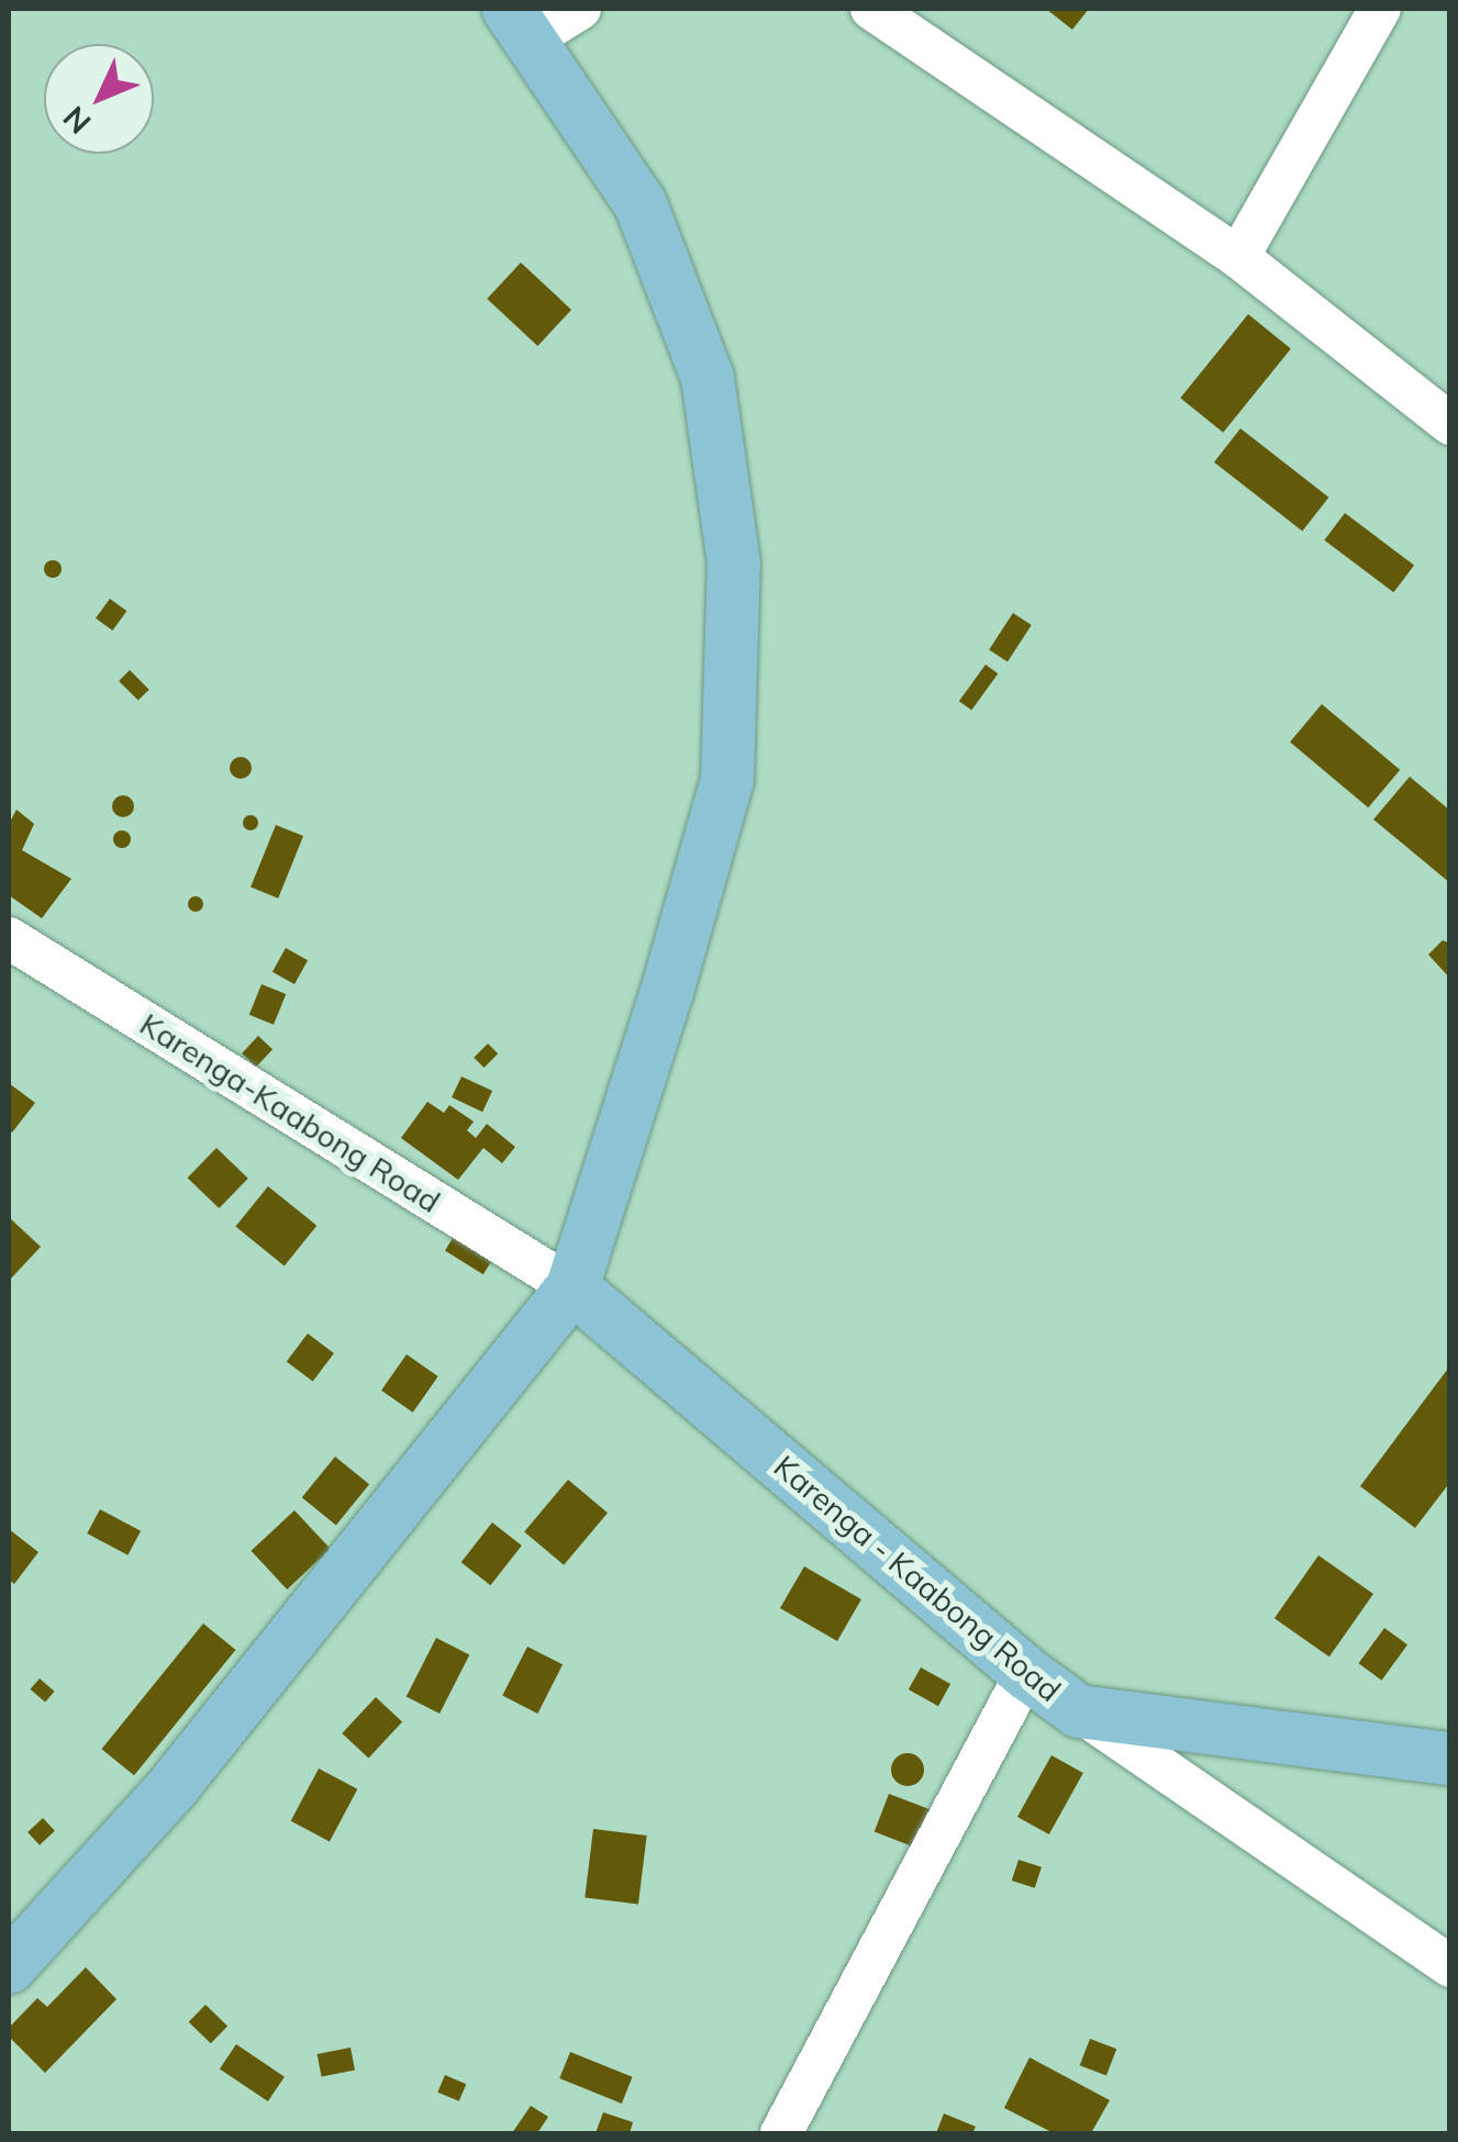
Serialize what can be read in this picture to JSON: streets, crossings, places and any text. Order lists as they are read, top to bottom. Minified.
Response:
{"streets":{"main road":["Karenga - Kaabong Road"],"street":["Karenga-Kaabong Road"]},"crossings":[["Karenga-Kaabong Road","Karenga - Kaabong Road"]],"north":"bottom left"}
